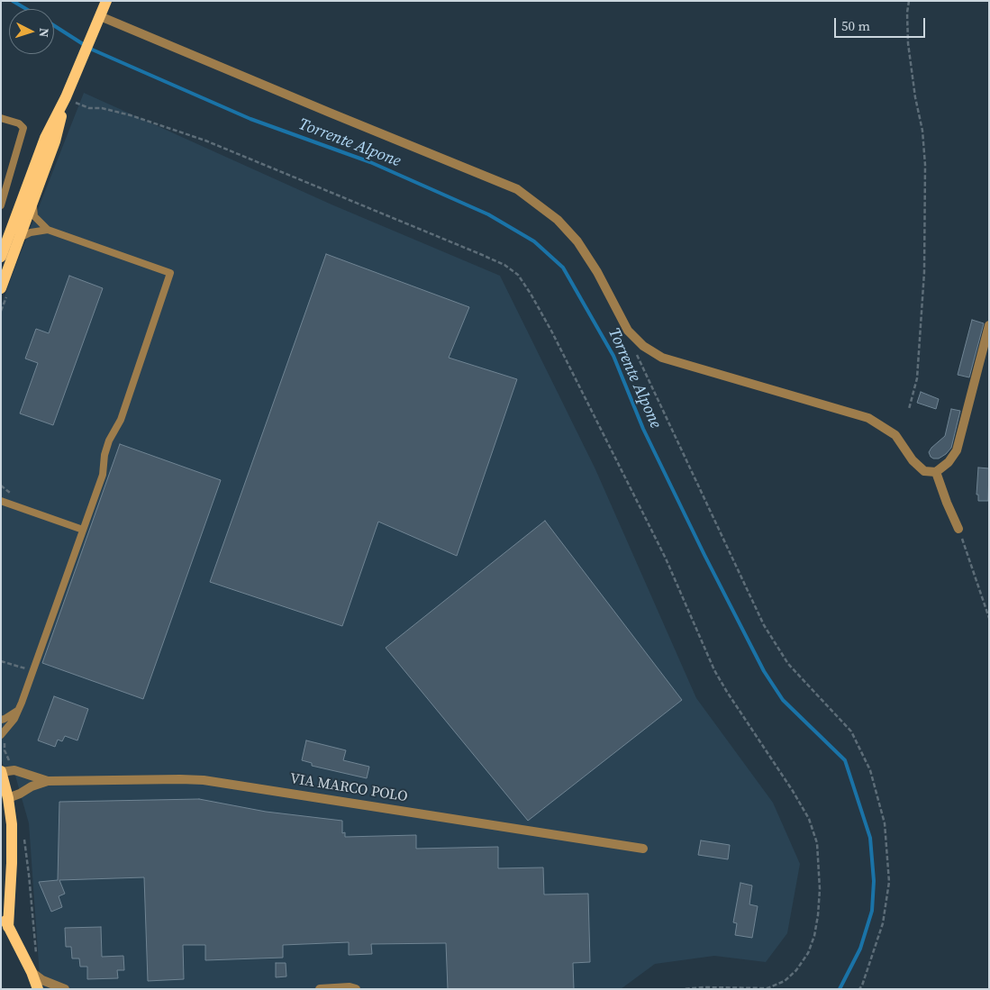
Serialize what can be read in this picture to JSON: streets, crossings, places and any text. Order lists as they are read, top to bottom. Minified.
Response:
{"streets":{"street":["VIA MARCO POLO"]},"water":["Torrente Alpone"],"scale_bar":"50 m","north":"right"}
